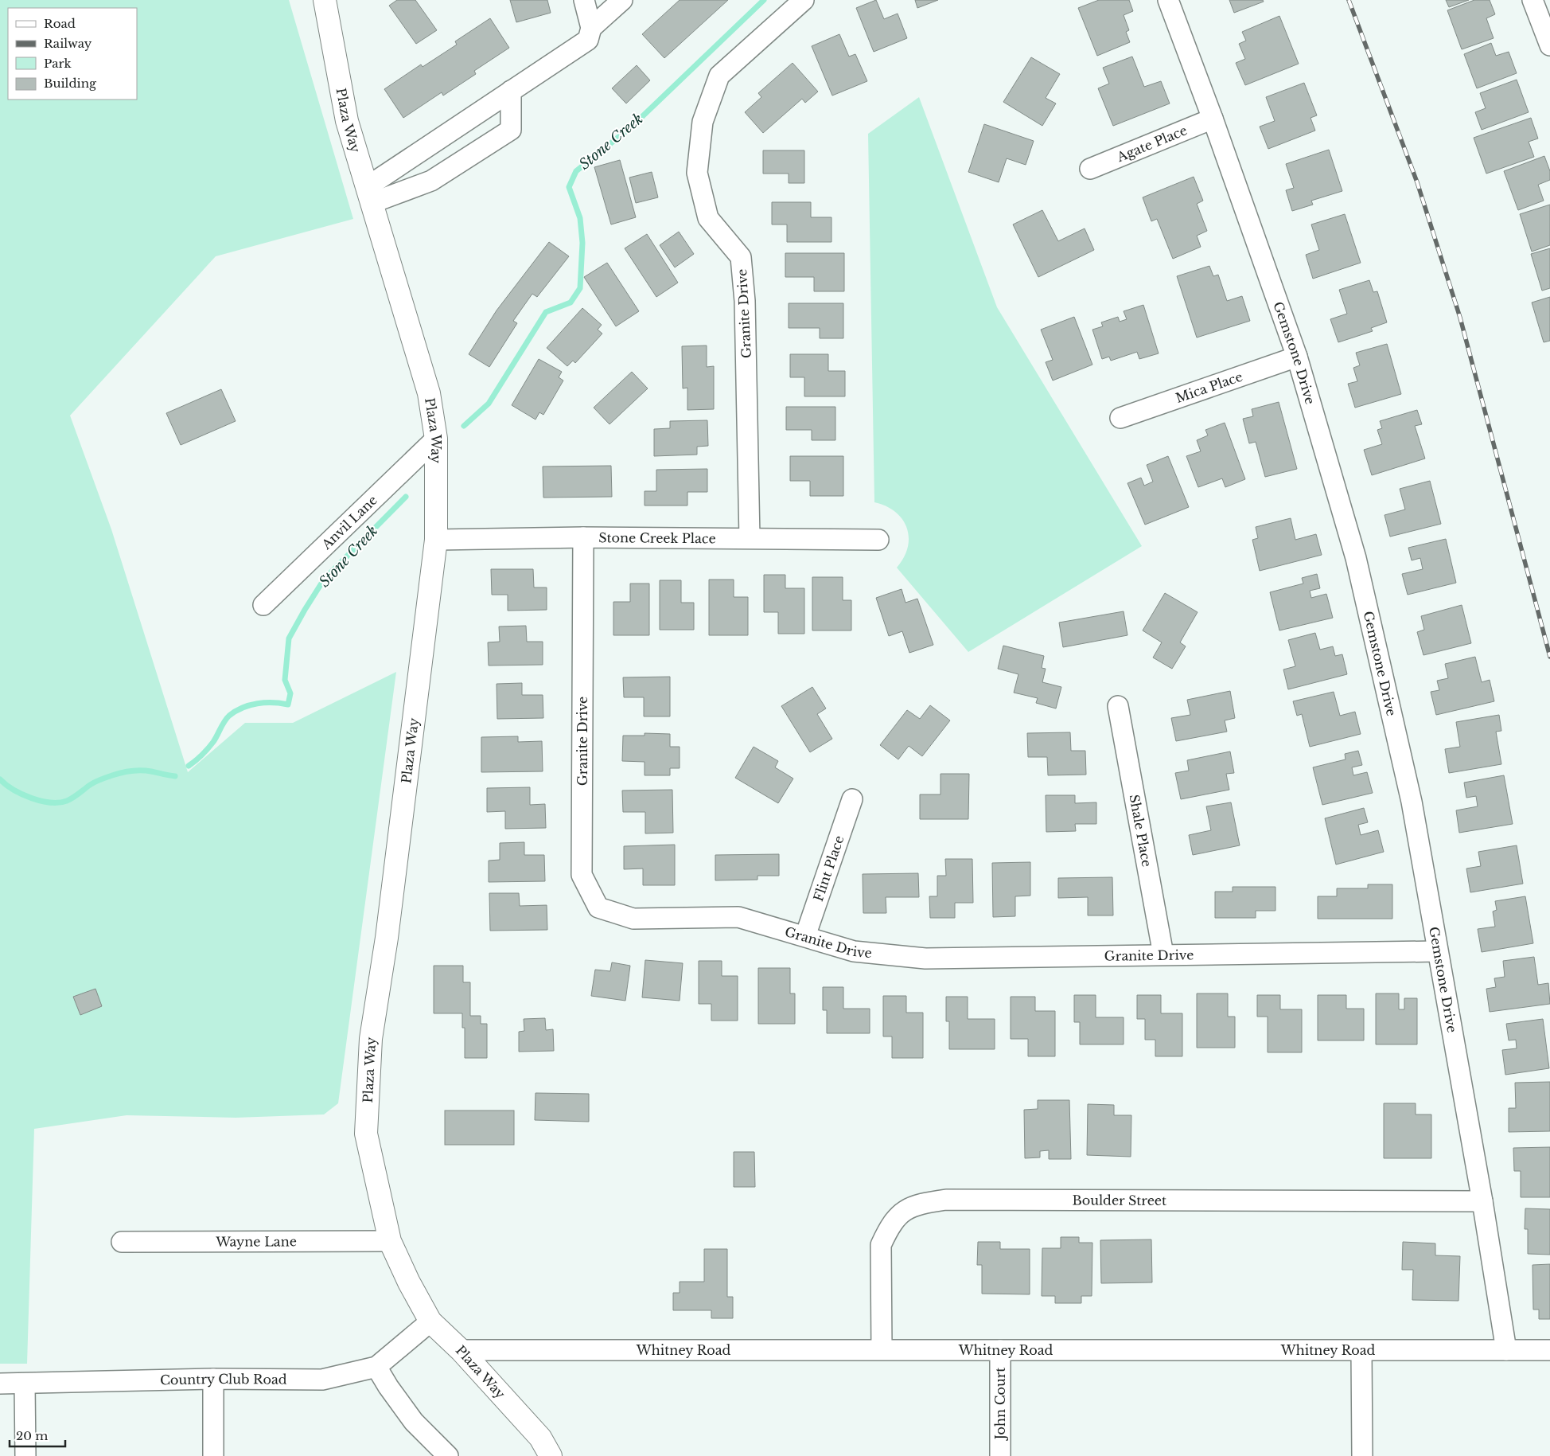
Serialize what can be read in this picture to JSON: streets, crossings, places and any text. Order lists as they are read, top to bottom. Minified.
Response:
{"streets":{"main road":["Plaza Way"],"street":["Agate Place","Granite Drive","Gemstone Drive","Mica Place","Anvil Lane","Stone Creek Place","Shale Place","Flint Place","Boulder Street","Wayne Lane","Whitney Road","Country Club Road","John Court"]},"crossings":[["Plaza Way","Anvil Lane"],["Plaza Way","Stone Creek Place"],["Plaza Way","Wayne Lane"],["Plaza Way","Whitney Road"],["Plaza Way","Country Club Road"],["Agate Place","Gemstone Drive"],["Granite Drive","Gemstone Drive"],["Granite Drive","Stone Creek Place"],["Granite Drive","Shale Place"],["Granite Drive","Flint Place"],["Gemstone Drive","Mica Place"],["Gemstone Drive","Boulder Street"],["Gemstone Drive","Whitney Road"],["Boulder Street","Whitney Road"],["Whitney Road","John Court"]],"water":["Stone Creek"],"legend":["Road","Railway","Park","Building"],"scale_bar":"20 m"}
